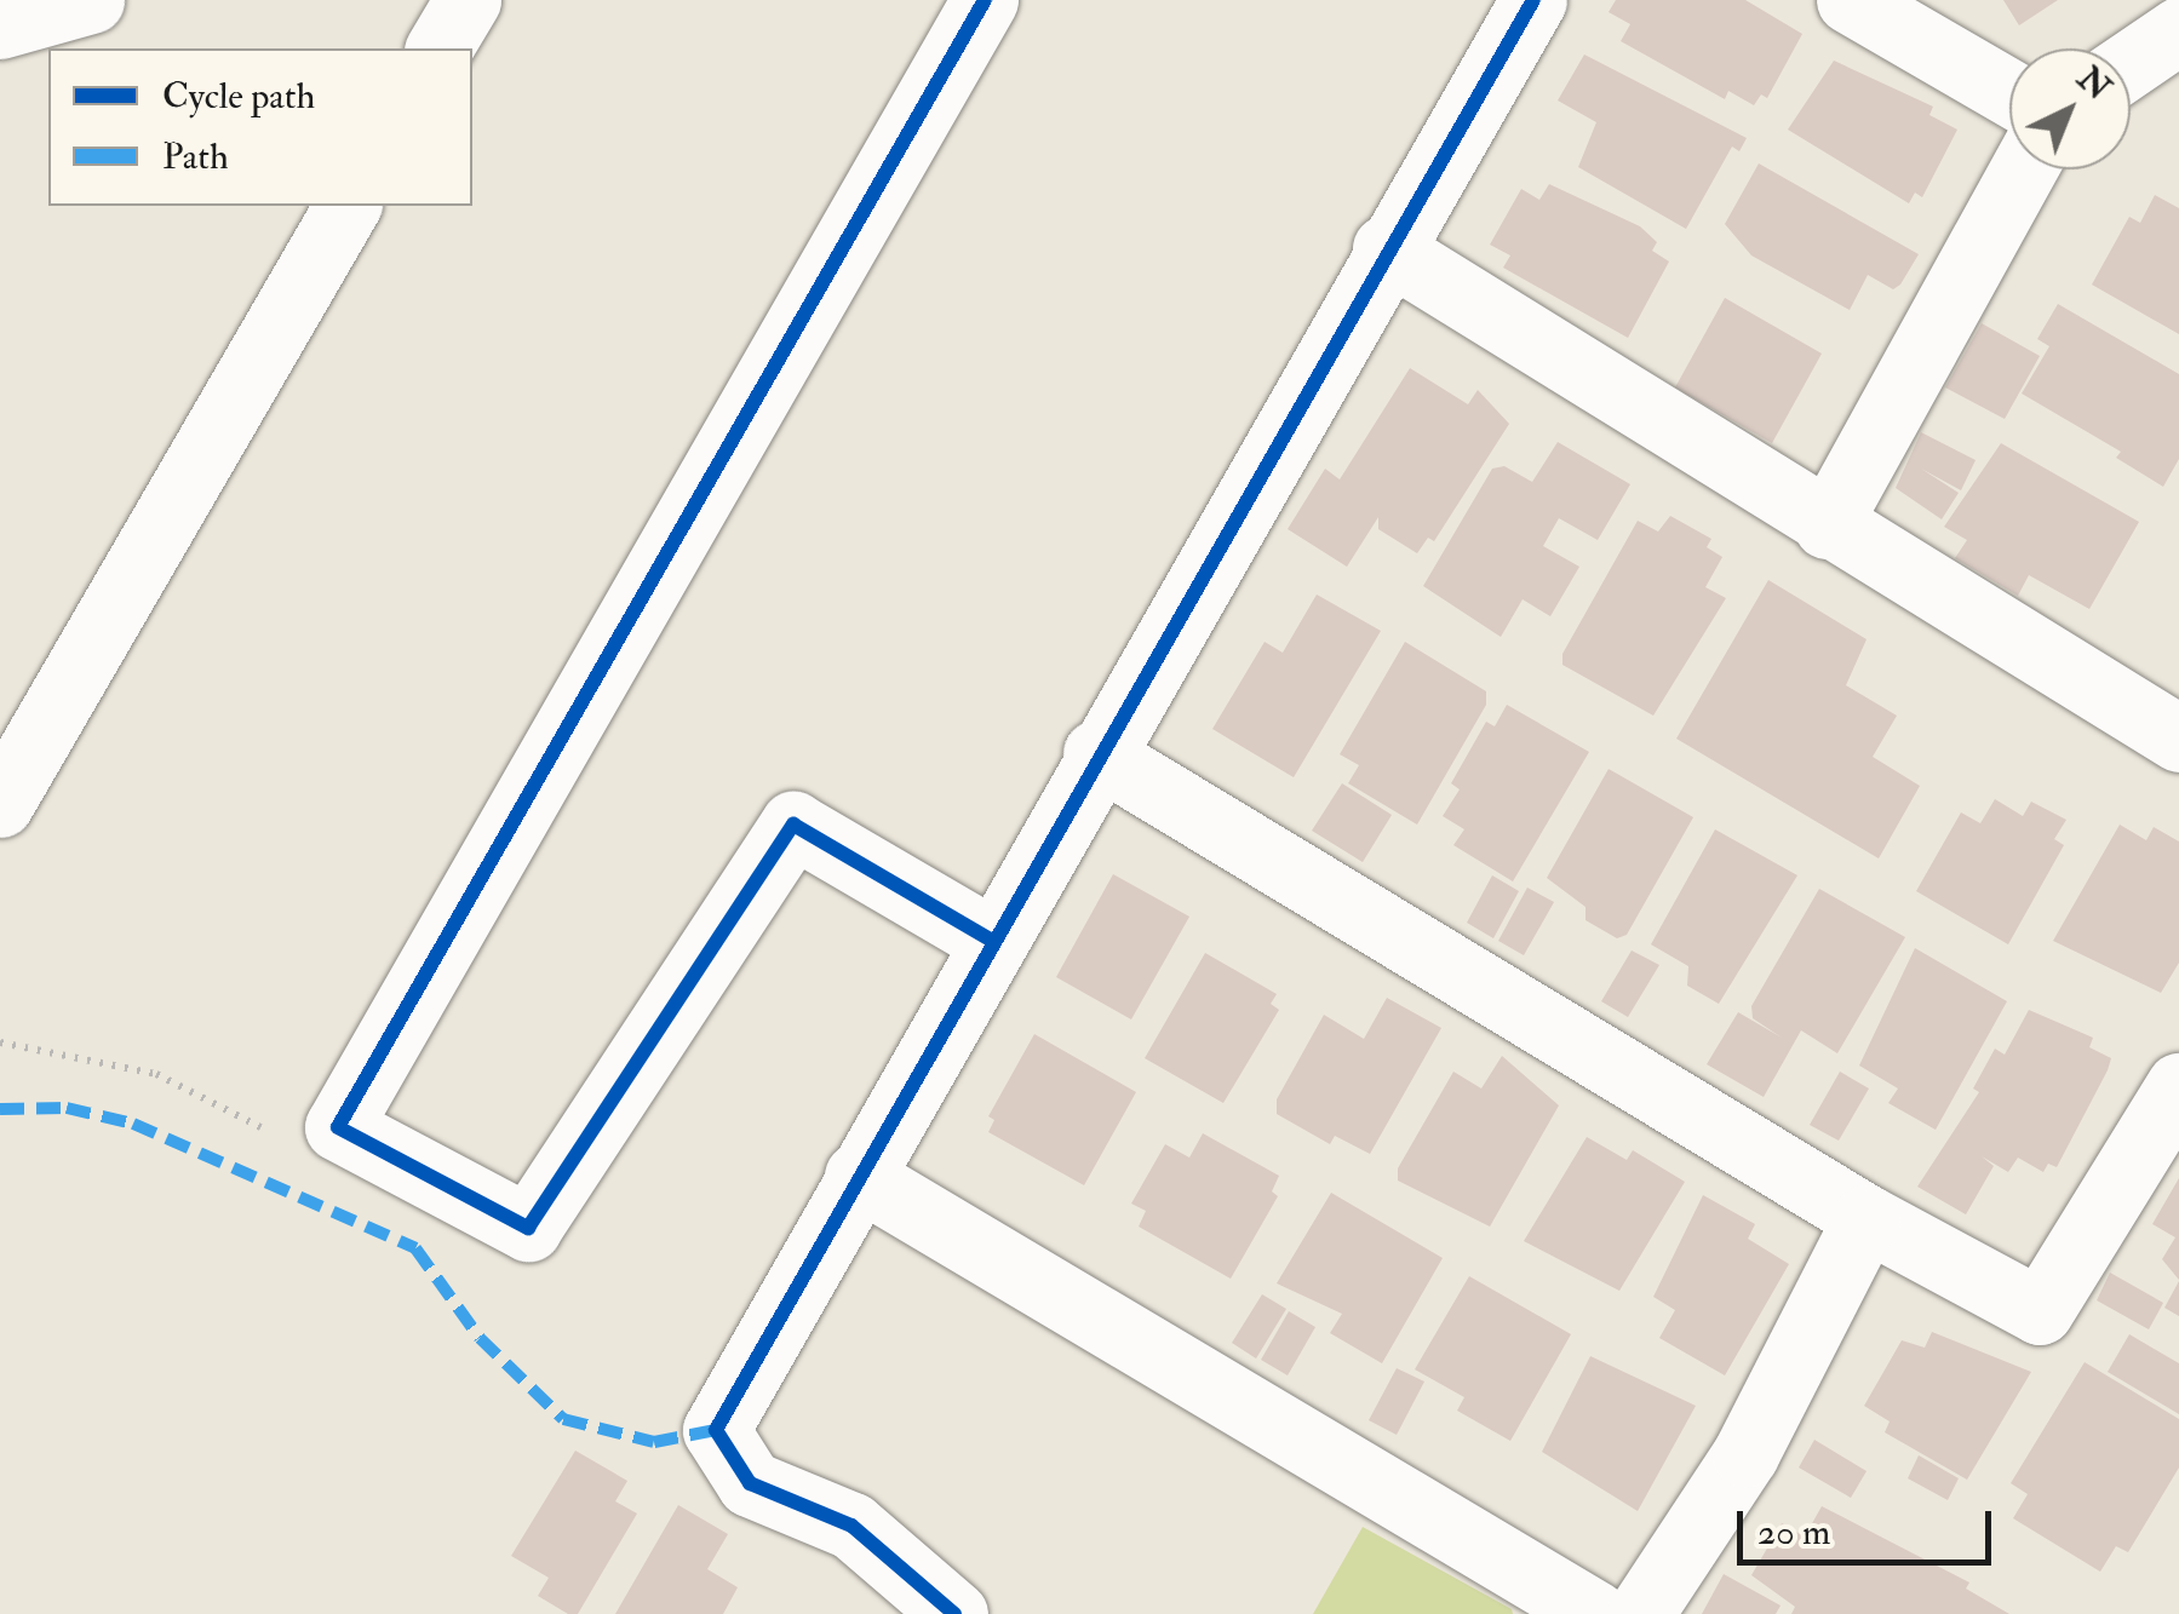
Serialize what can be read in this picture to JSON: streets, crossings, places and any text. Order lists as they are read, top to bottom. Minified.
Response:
{"legend":["Cycle path","Path"],"scale_bar":"20 m","north":"top right"}
